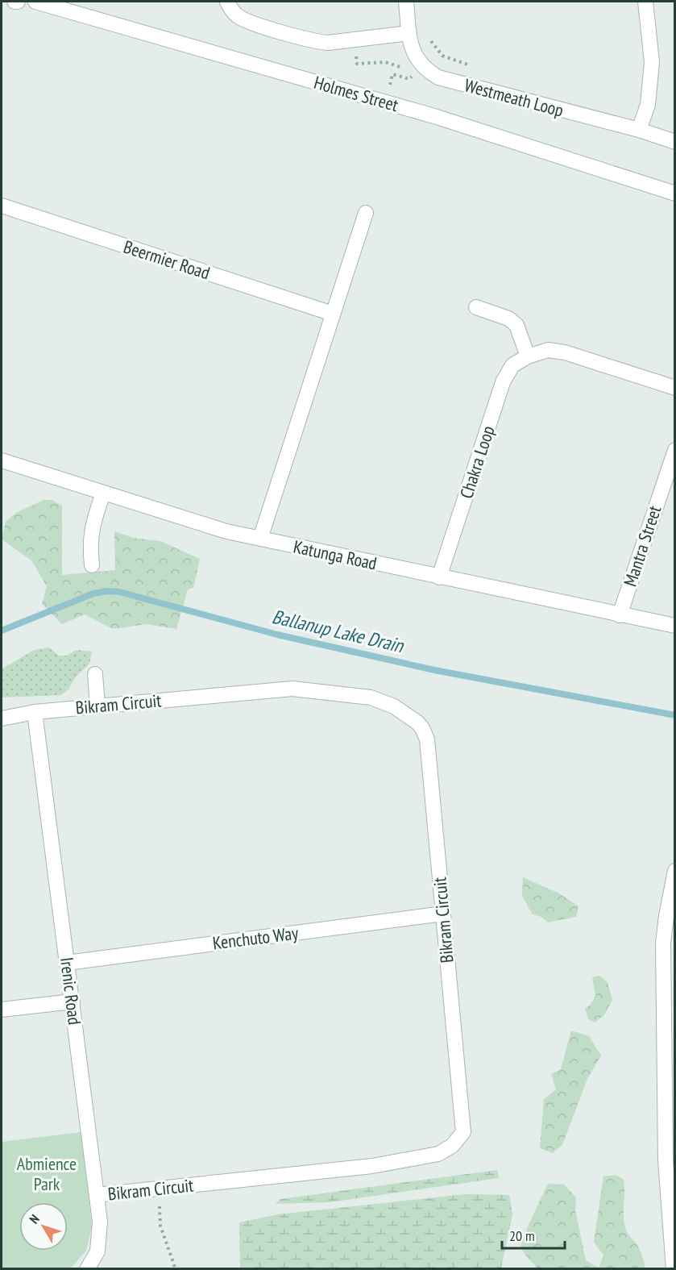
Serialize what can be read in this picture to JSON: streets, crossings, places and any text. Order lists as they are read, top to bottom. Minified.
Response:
{"streets":{"street":["Holmes Street","Westmeath Loop","Beermier Road","Chakra Loop","Mantra Street","Katunga Road","Bikram Circuit","Kenchuto Way","Irenic Road"]},"crossings":[["Chakra Loop","Katunga Road"],["Mantra Street","Katunga Road"],["Bikram Circuit","Kenchuto Way"],["Bikram Circuit","Irenic Road"],["Kenchuto Way","Irenic Road"]],"water":["Ballanup Lake Drain"],"parks":["Abmience Park"],"scale_bar":"20 m","north":"top left"}
